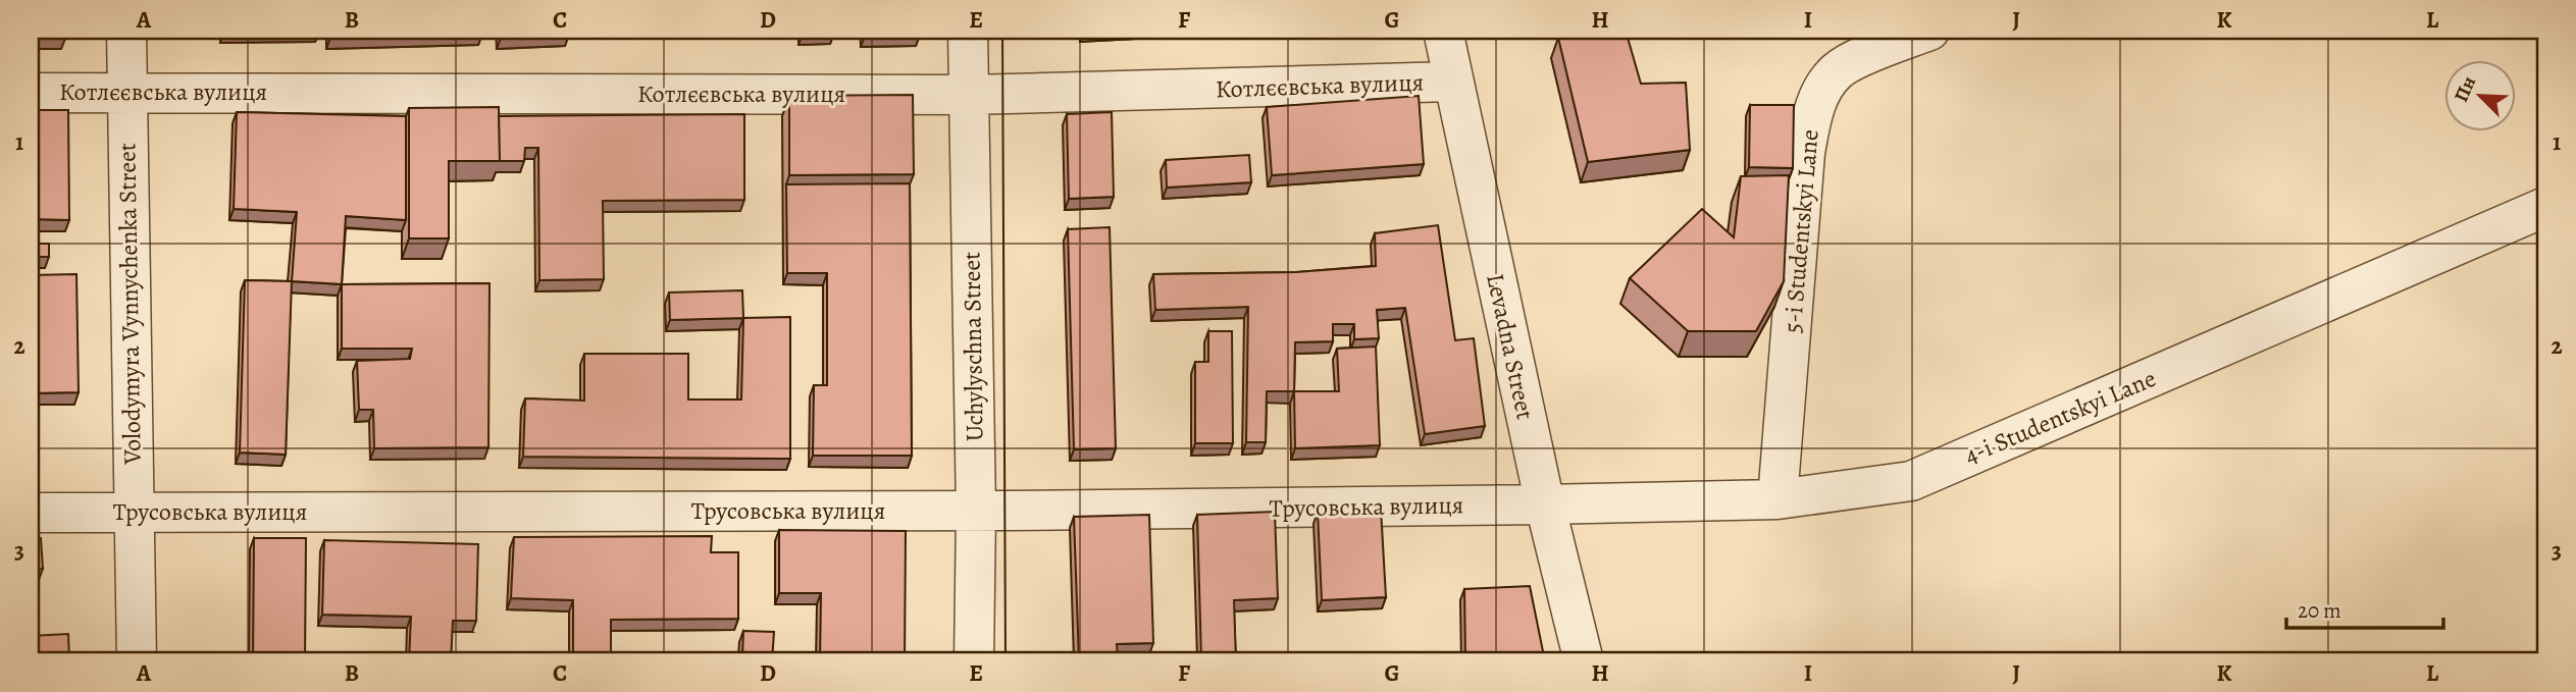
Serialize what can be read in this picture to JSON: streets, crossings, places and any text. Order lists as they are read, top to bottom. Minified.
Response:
{"streets":{"street":["Котлєєвська вулиця","5-i Studentskyi Lane","Volodymyra Vynnychenka Street","Uchylyschna Street","Levadna Street","4-i Studentskyi Lane","Трусовська вулиця"]},"crossings":[["Котлєєвська вулиця","Volodymyra Vynnychenka Street"],["Котлєєвська вулиця","Uchylyschna Street"],["Котлєєвська вулиця","Levadna Street"],["5-i Studentskyi Lane","4-i Studentskyi Lane"],["Volodymyra Vynnychenka Street","Трусовська вулиця"],["Uchylyschna Street","Трусовська вулиця"],["Levadna Street","4-i Studentskyi Lane"],["Levadna Street","Трусовська вулиця"],["4-i Studentskyi Lane","Трусовська вулиця"]],"scale_bar":"20 m","north":"top left","grid":{"columns":["A","B","C","D","E","F","G","H","I","J","K","L"],"rows":["1","2","3"]}}
